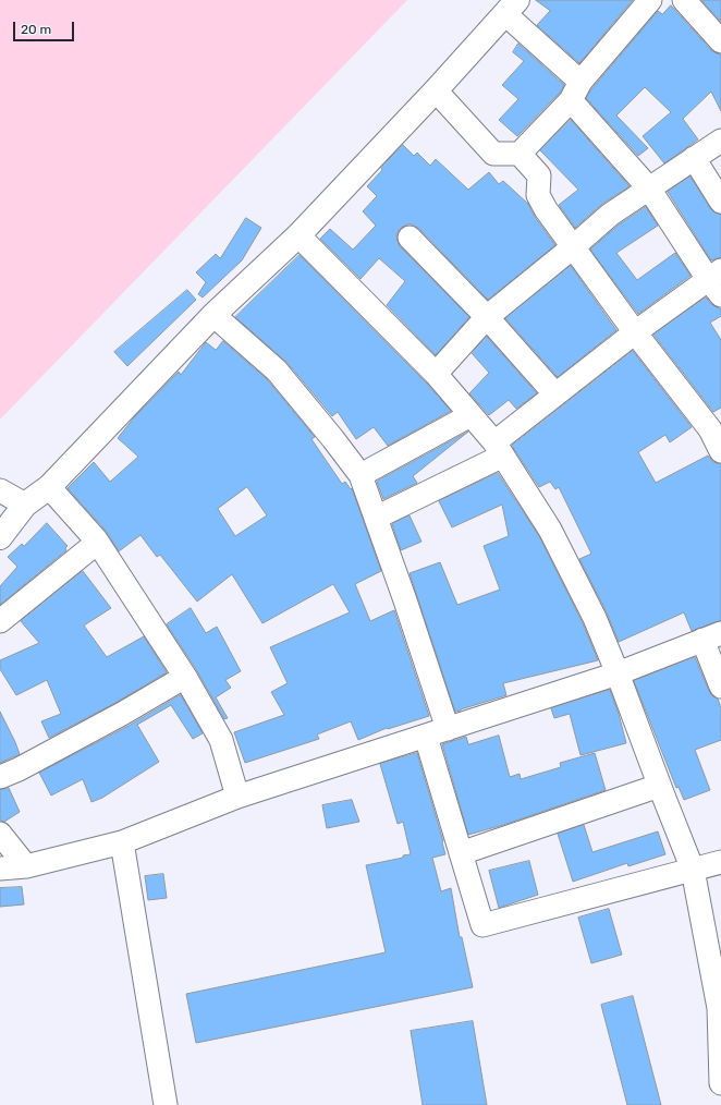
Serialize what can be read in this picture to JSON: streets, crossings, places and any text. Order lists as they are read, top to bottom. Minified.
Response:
{"scale_bar":"20 m"}
